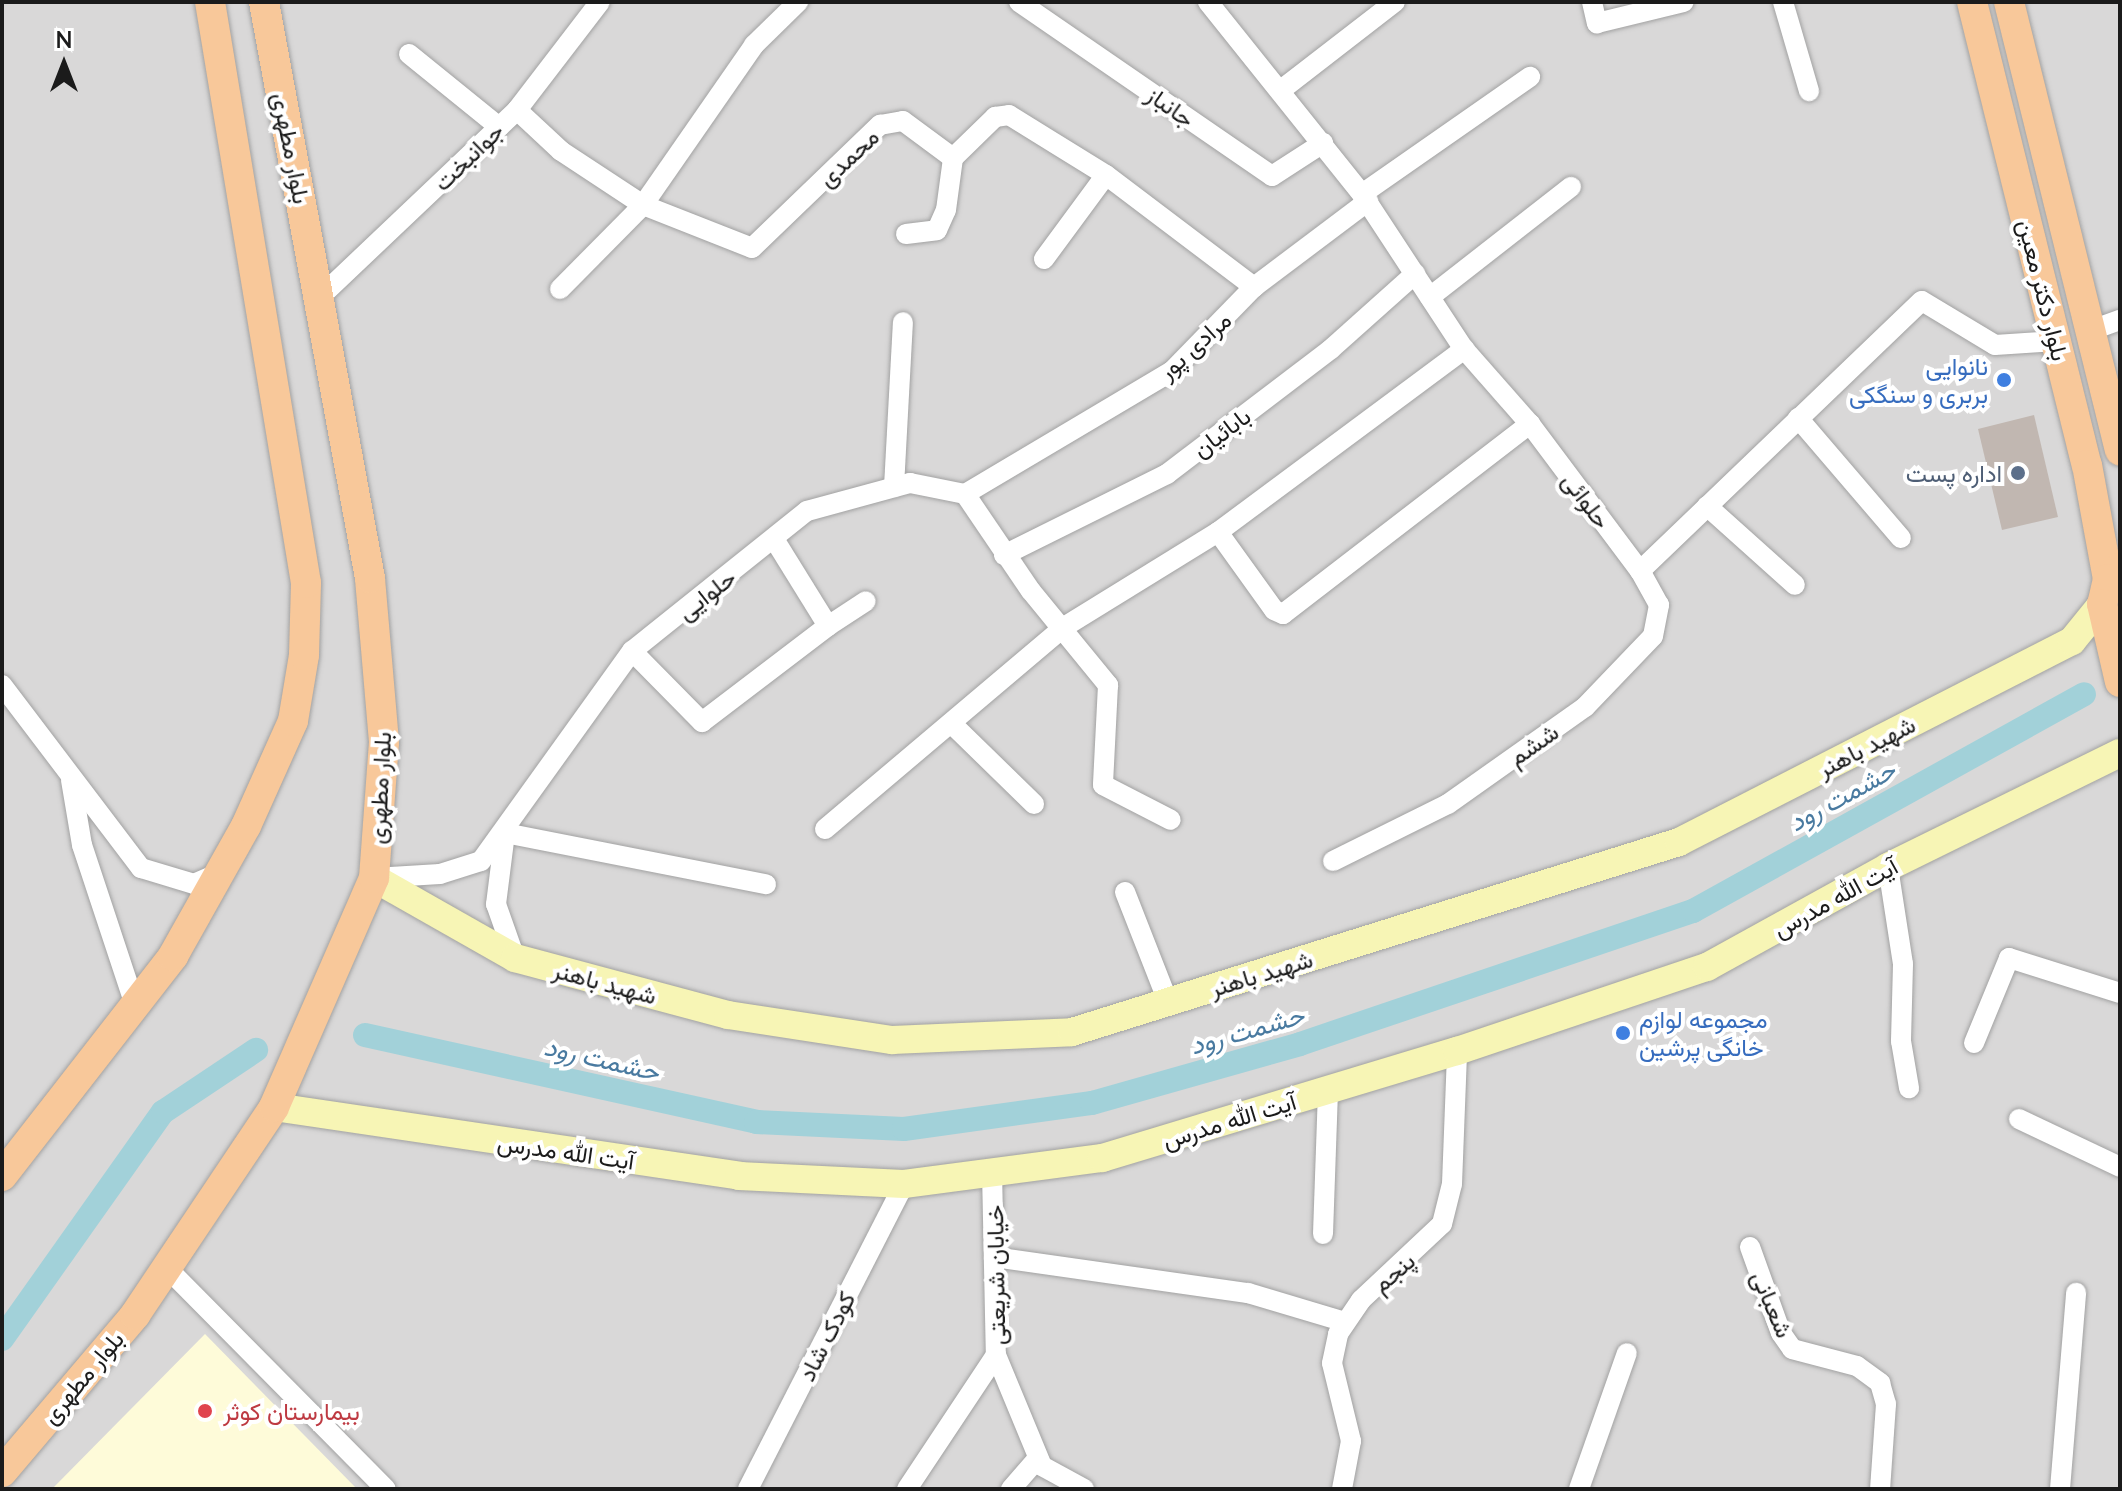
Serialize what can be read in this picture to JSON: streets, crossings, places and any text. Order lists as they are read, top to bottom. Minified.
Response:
{"streets":{"main road":["بلوار مطهری","بلوار دکتر معین","شهید باهنر","آیت الله مدرس"],"street":["جانباز","جوانبخت","محمدی","مرادی پور","بابائیان","حلوائی","حلوایی","ششم","پنجم","خیابان شریعتی","شعبانی","کودک شاد"]},"crossings":[["جانباز","حلوائی"],["بلوار مطهری","جوانبخت"],["بلوار مطهری","حلوایی"],["بلوار مطهری","شهید باهنر"],["بلوار مطهری","آیت الله مدرس"],["جوانبخت","محمدی"],["بلوار دکتر معین","شهید باهنر"],["مرادی پور","حلوائی"],["مرادی پور","حلوایی"],["بابائیان","حلوائی"],["حلوائی","ششم"],["حلوایی","شهید باهنر"],["آیت الله مدرس","پنجم"],["آیت الله مدرس","خیابان شریعتی"],["آیت الله مدرس","کودک شاد"]],"water":["حشمت رود"],"places":["نانوایی بربری و سنگکی","اداره پست","مجموعه لوازم خانگی پرشین","بیمارستان کوثر"],"north":"top"}
